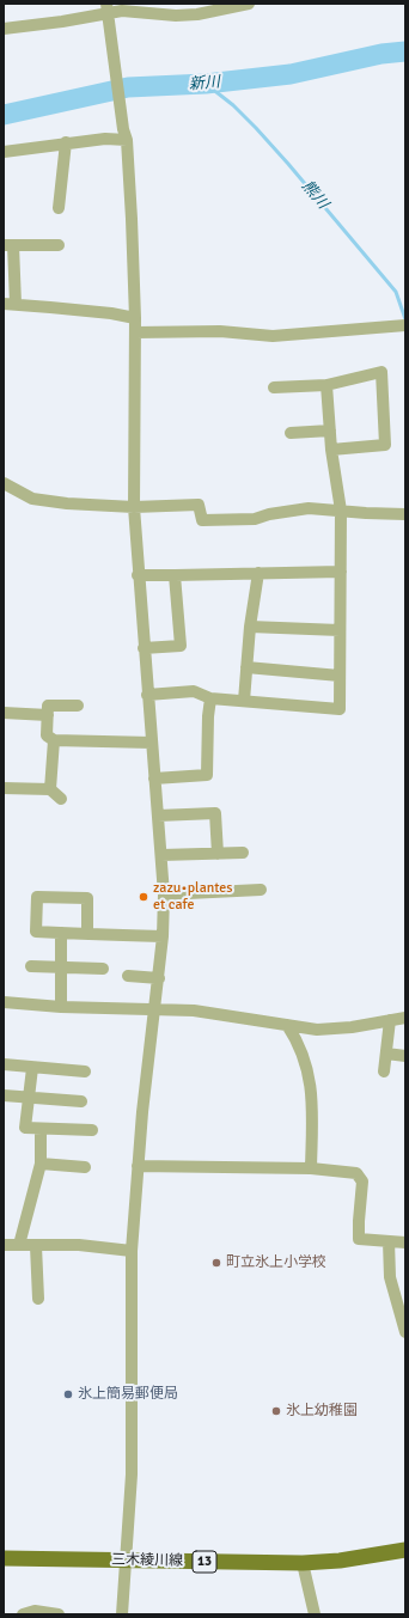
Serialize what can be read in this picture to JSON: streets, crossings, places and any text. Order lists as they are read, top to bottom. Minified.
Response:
{"streets":{"main road":["三木綾川線","13"]},"water":["新川","熊川"],"places":["zazu•plantes et cafe","町立氷上小学校","氷上簡易郵便局","氷上幼稚園"]}
